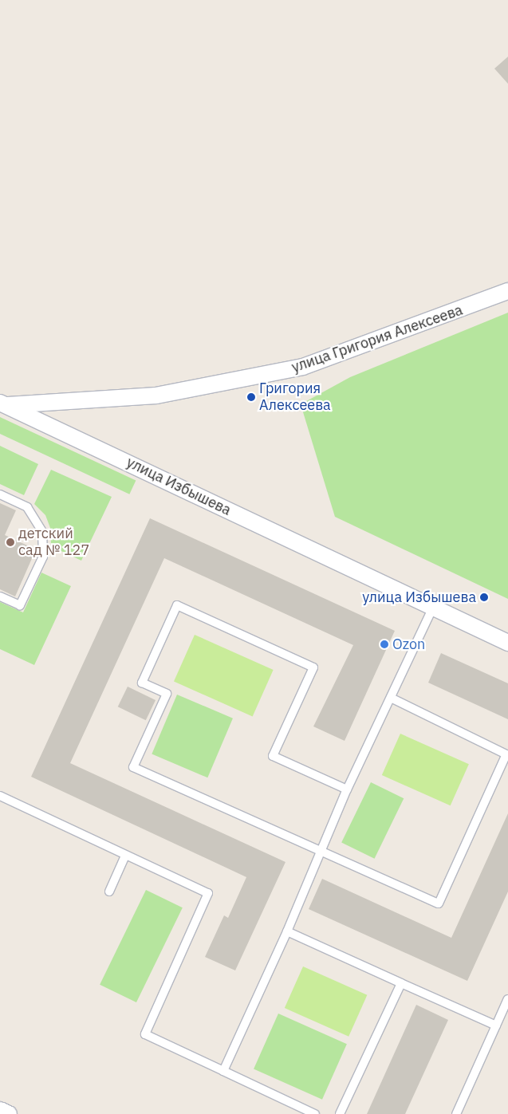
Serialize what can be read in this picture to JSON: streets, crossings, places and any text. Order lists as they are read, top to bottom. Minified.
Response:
{"streets":{"street":["улица Григория Алексеева","улица Избышева"]},"crossings":[["улица Григория Алексеева","улица Избышева"]],"places":["Григория Алексеева","детский сад № 127","улица Избышева","Ozon"]}
